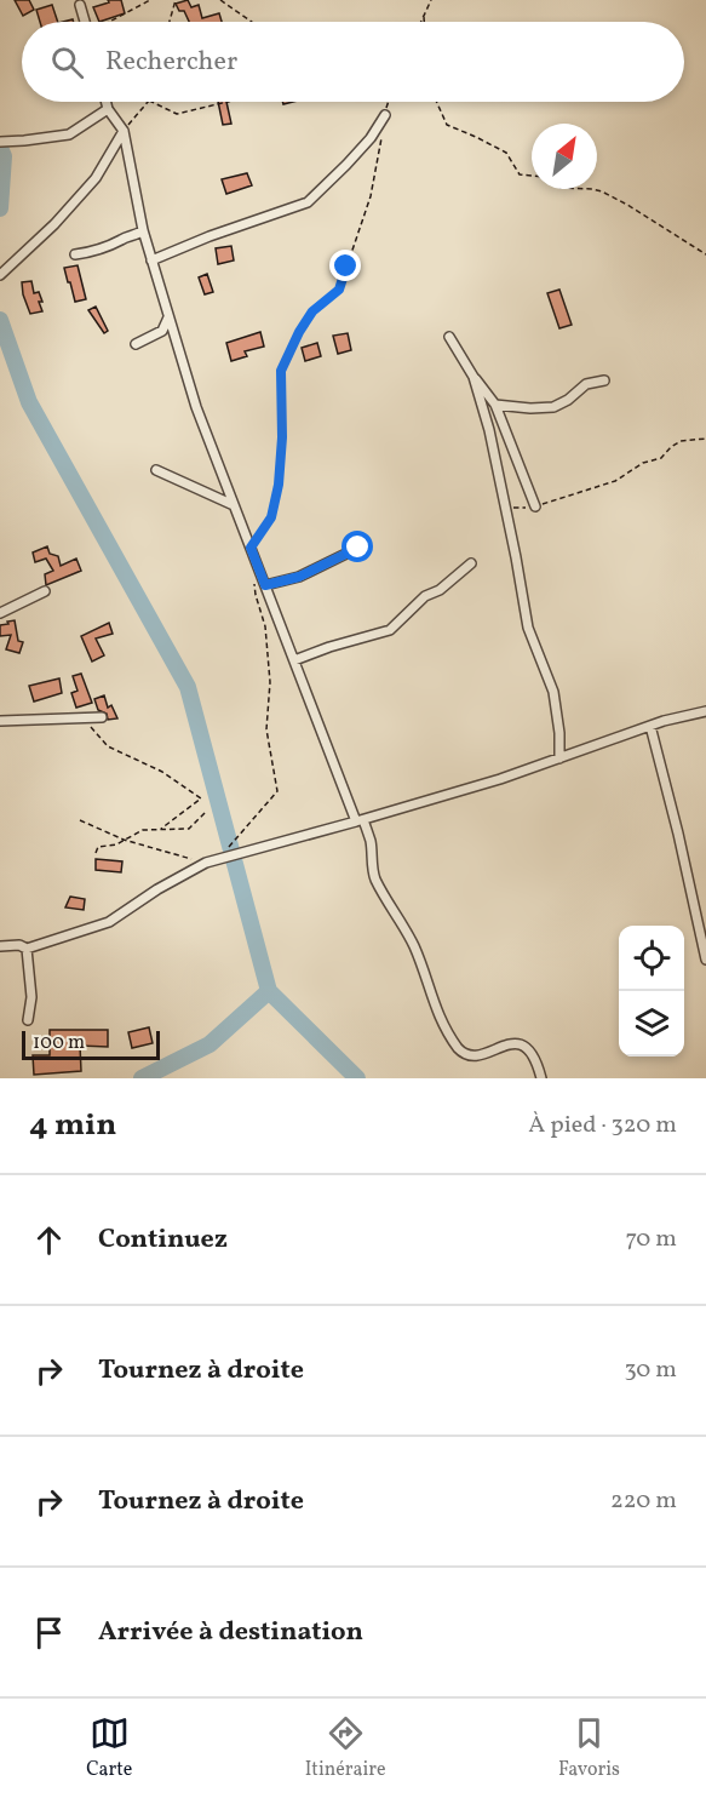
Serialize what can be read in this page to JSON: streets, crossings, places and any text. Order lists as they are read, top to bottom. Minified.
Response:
{"scale_bar":"100 m","north":"top right","page":{"search":"Rechercher","scale":"100 m","heading":["4 min","À pied · 320 m"],"list":[["Continuez","70 m"],["Tournez à droite","30 m"],["Tournez à droite","220 m"],"Arrivée à destination"],"nav":["Carte","Itinéraire","Favoris"]}}
